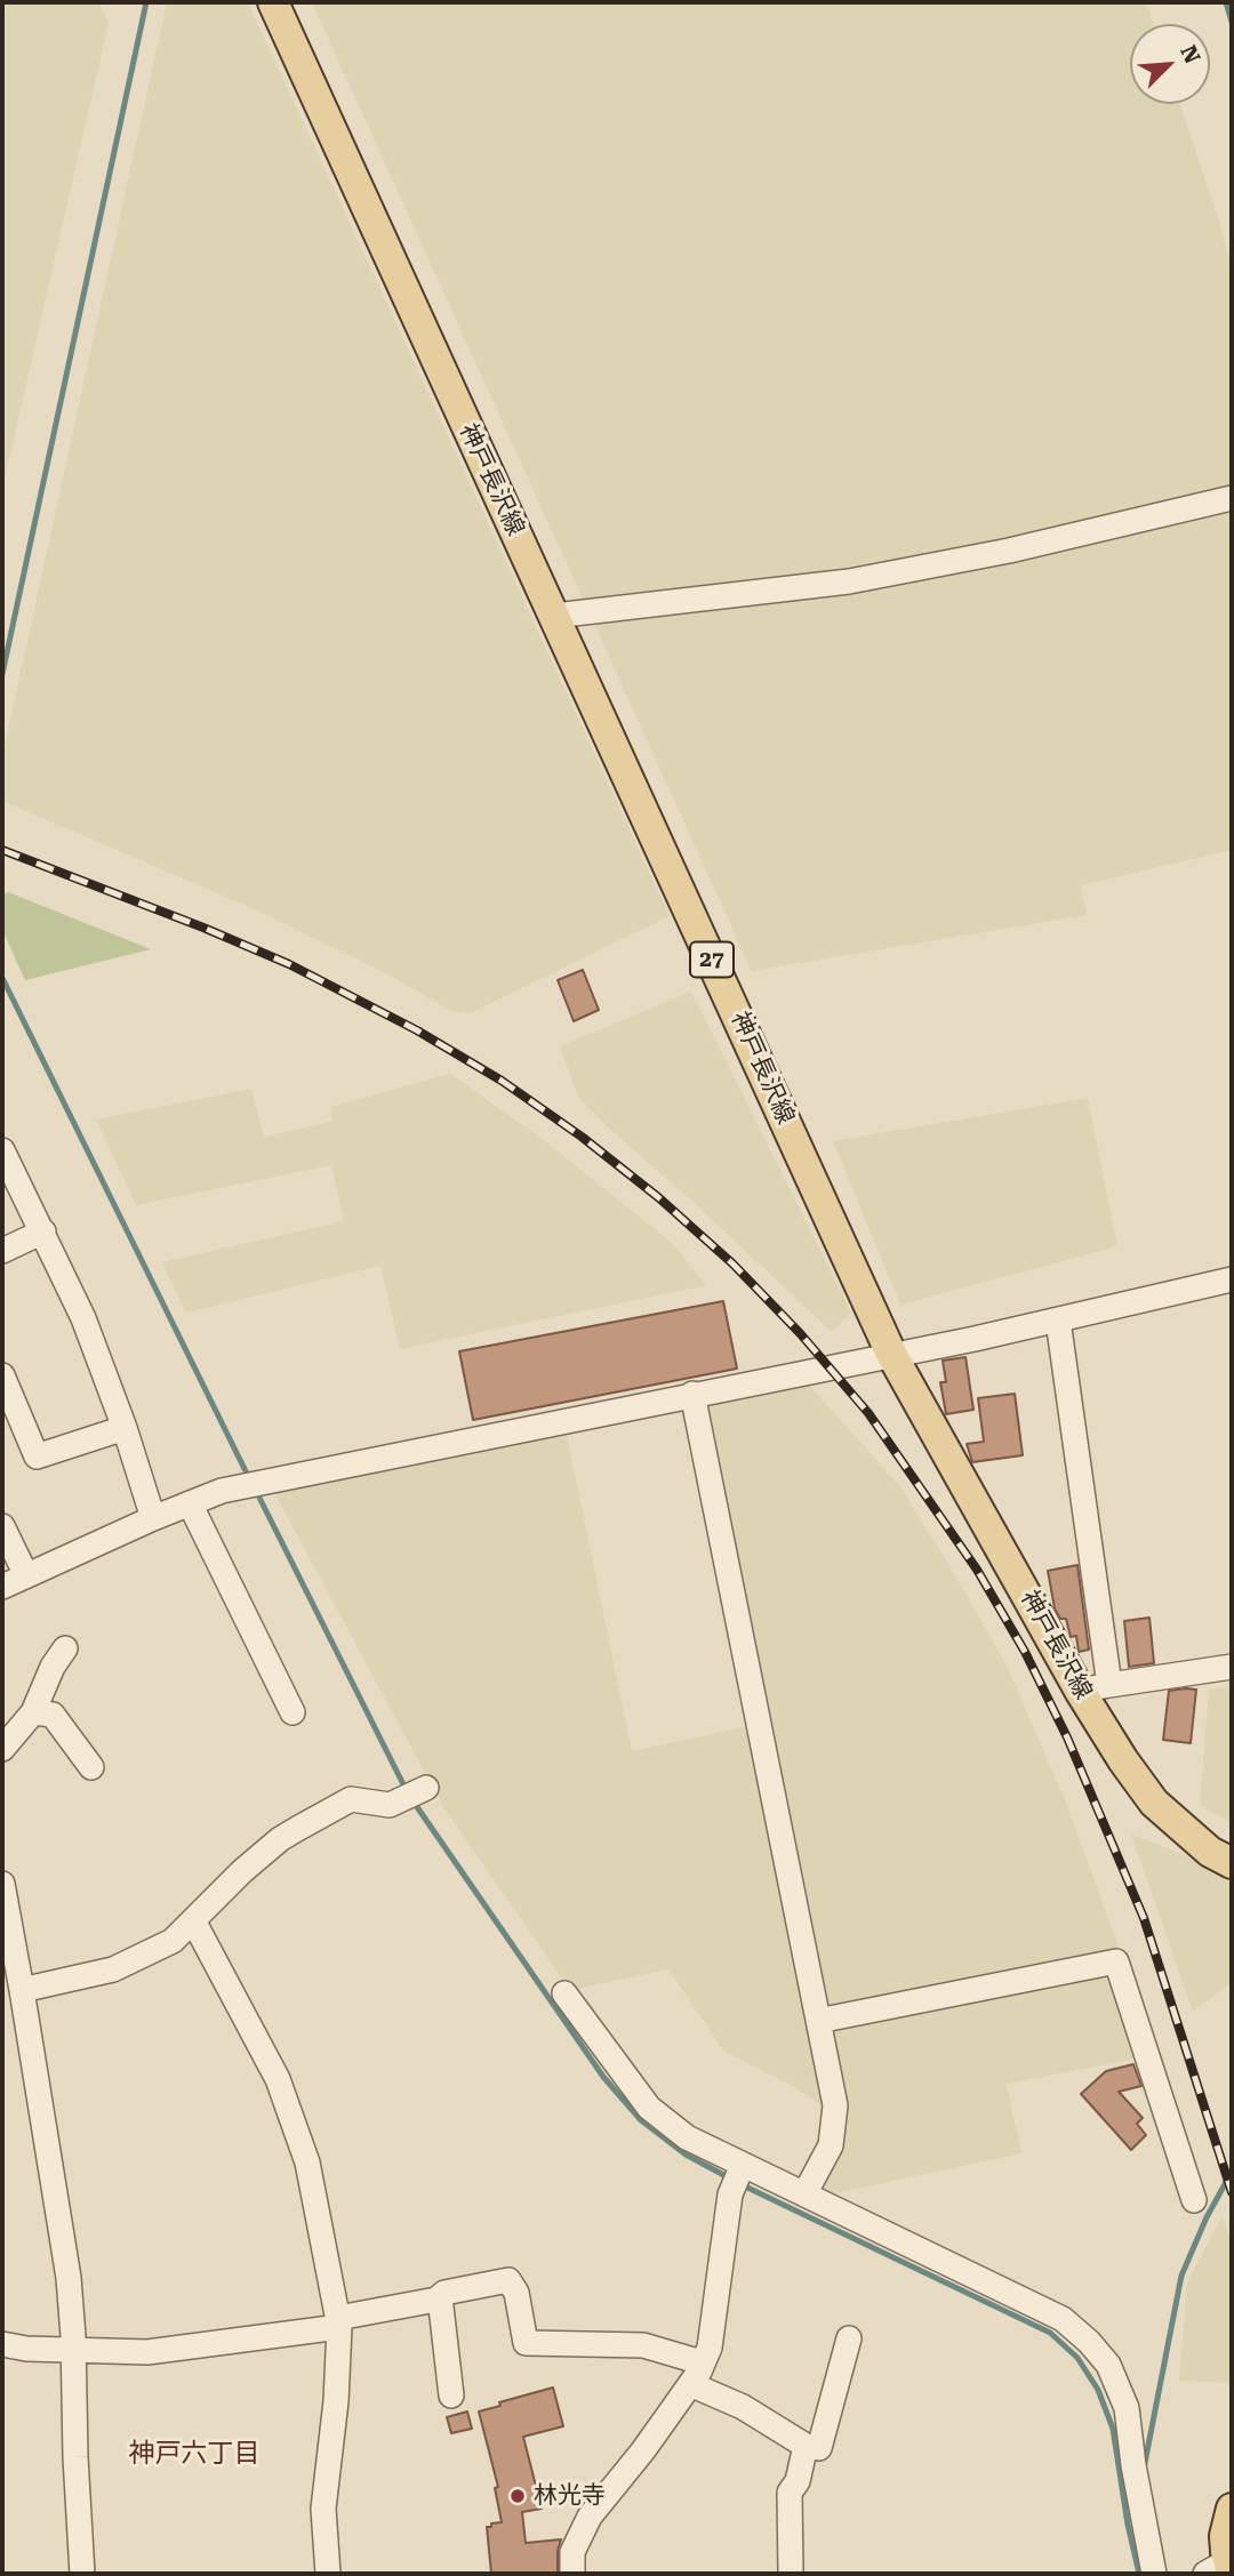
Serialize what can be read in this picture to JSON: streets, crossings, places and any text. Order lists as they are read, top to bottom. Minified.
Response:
{"streets":{"main road":["神戸長沢線","27"]},"districts":["神戸六丁目"],"places":["林光寺"],"north":"top right"}
